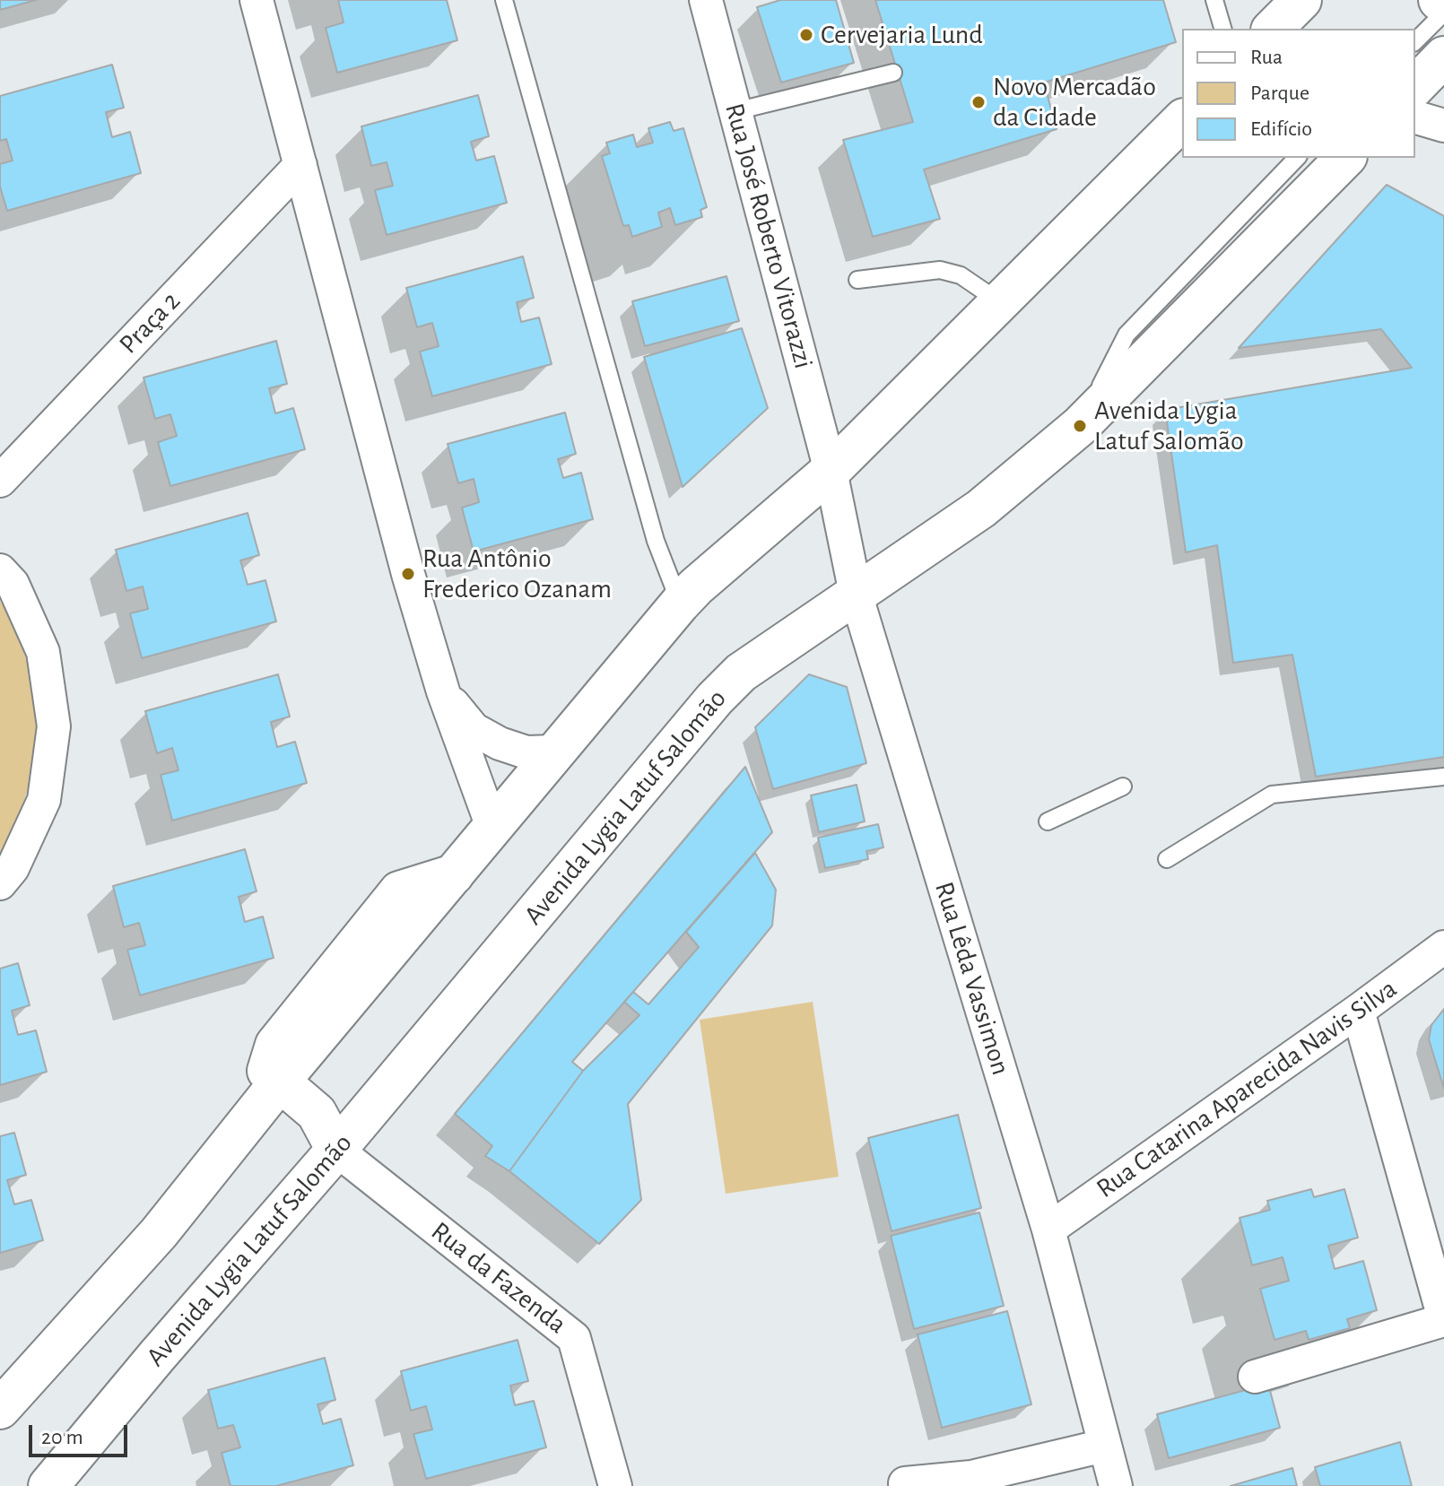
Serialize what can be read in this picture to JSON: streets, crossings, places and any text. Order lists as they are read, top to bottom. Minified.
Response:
{"streets":{"main road":["Avenida Lygia Latuf Salomão"],"street":["Rua José Roberto Vitorazzi","Praça 2","Rua Lêda Vassimon","Rua Catarina Aparecida Navis Silva","Rua da Fazenda"]},"crossings":[["Rua José Roberto Vitorazzi","Rua Lêda Vassimon"],["Avenida Lygia Latuf Salomão","Rua Lêda Vassimon"],["Avenida Lygia Latuf Salomão","Rua da Fazenda"],["Rua Lêda Vassimon","Rua Catarina Aparecida Navis Silva"]],"places":["Cervejaria Lund","Novo Mercadão da Cidade","Avenida Lygia Latuf Salomão","Rua Antônio Frederico Ozanam"],"legend":["Rua","Parque","Edifício"],"scale_bar":"20 m"}
